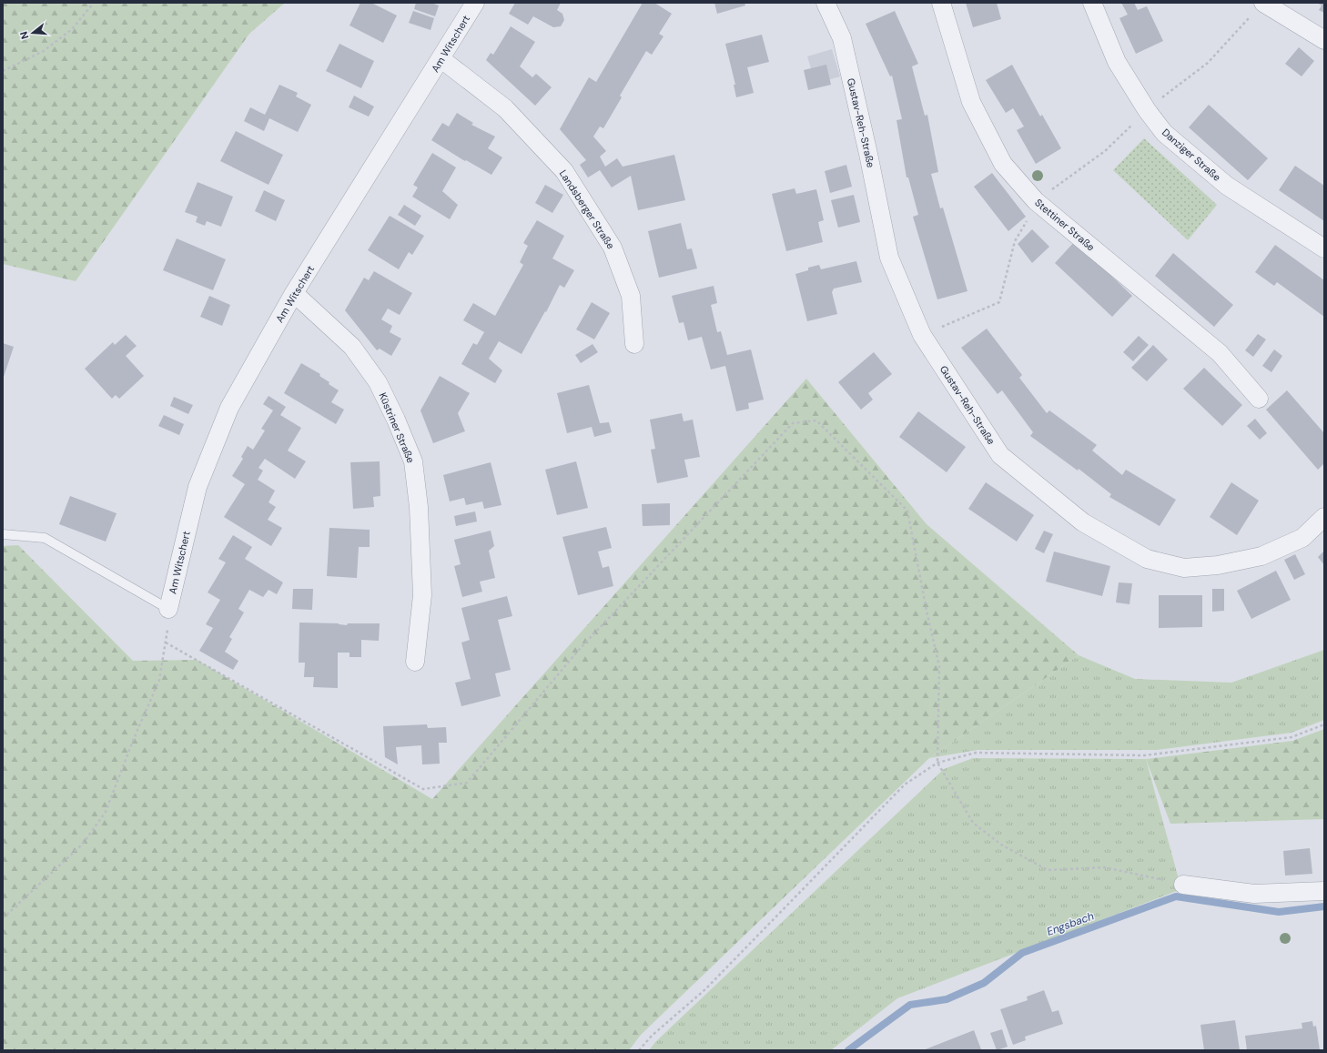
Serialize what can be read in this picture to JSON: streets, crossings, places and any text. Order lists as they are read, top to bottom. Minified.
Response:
{"streets":{"street":["Am Witschert","Gustav-Reh-Straße","Danziger Straße","Landsberger Straße","Stettiner Straße","Küstriner Straße"]},"crossings":[["Am Witschert","Landsberger Straße"],["Am Witschert","Küstriner Straße"]],"water":["Engsbach"],"north":"left"}
